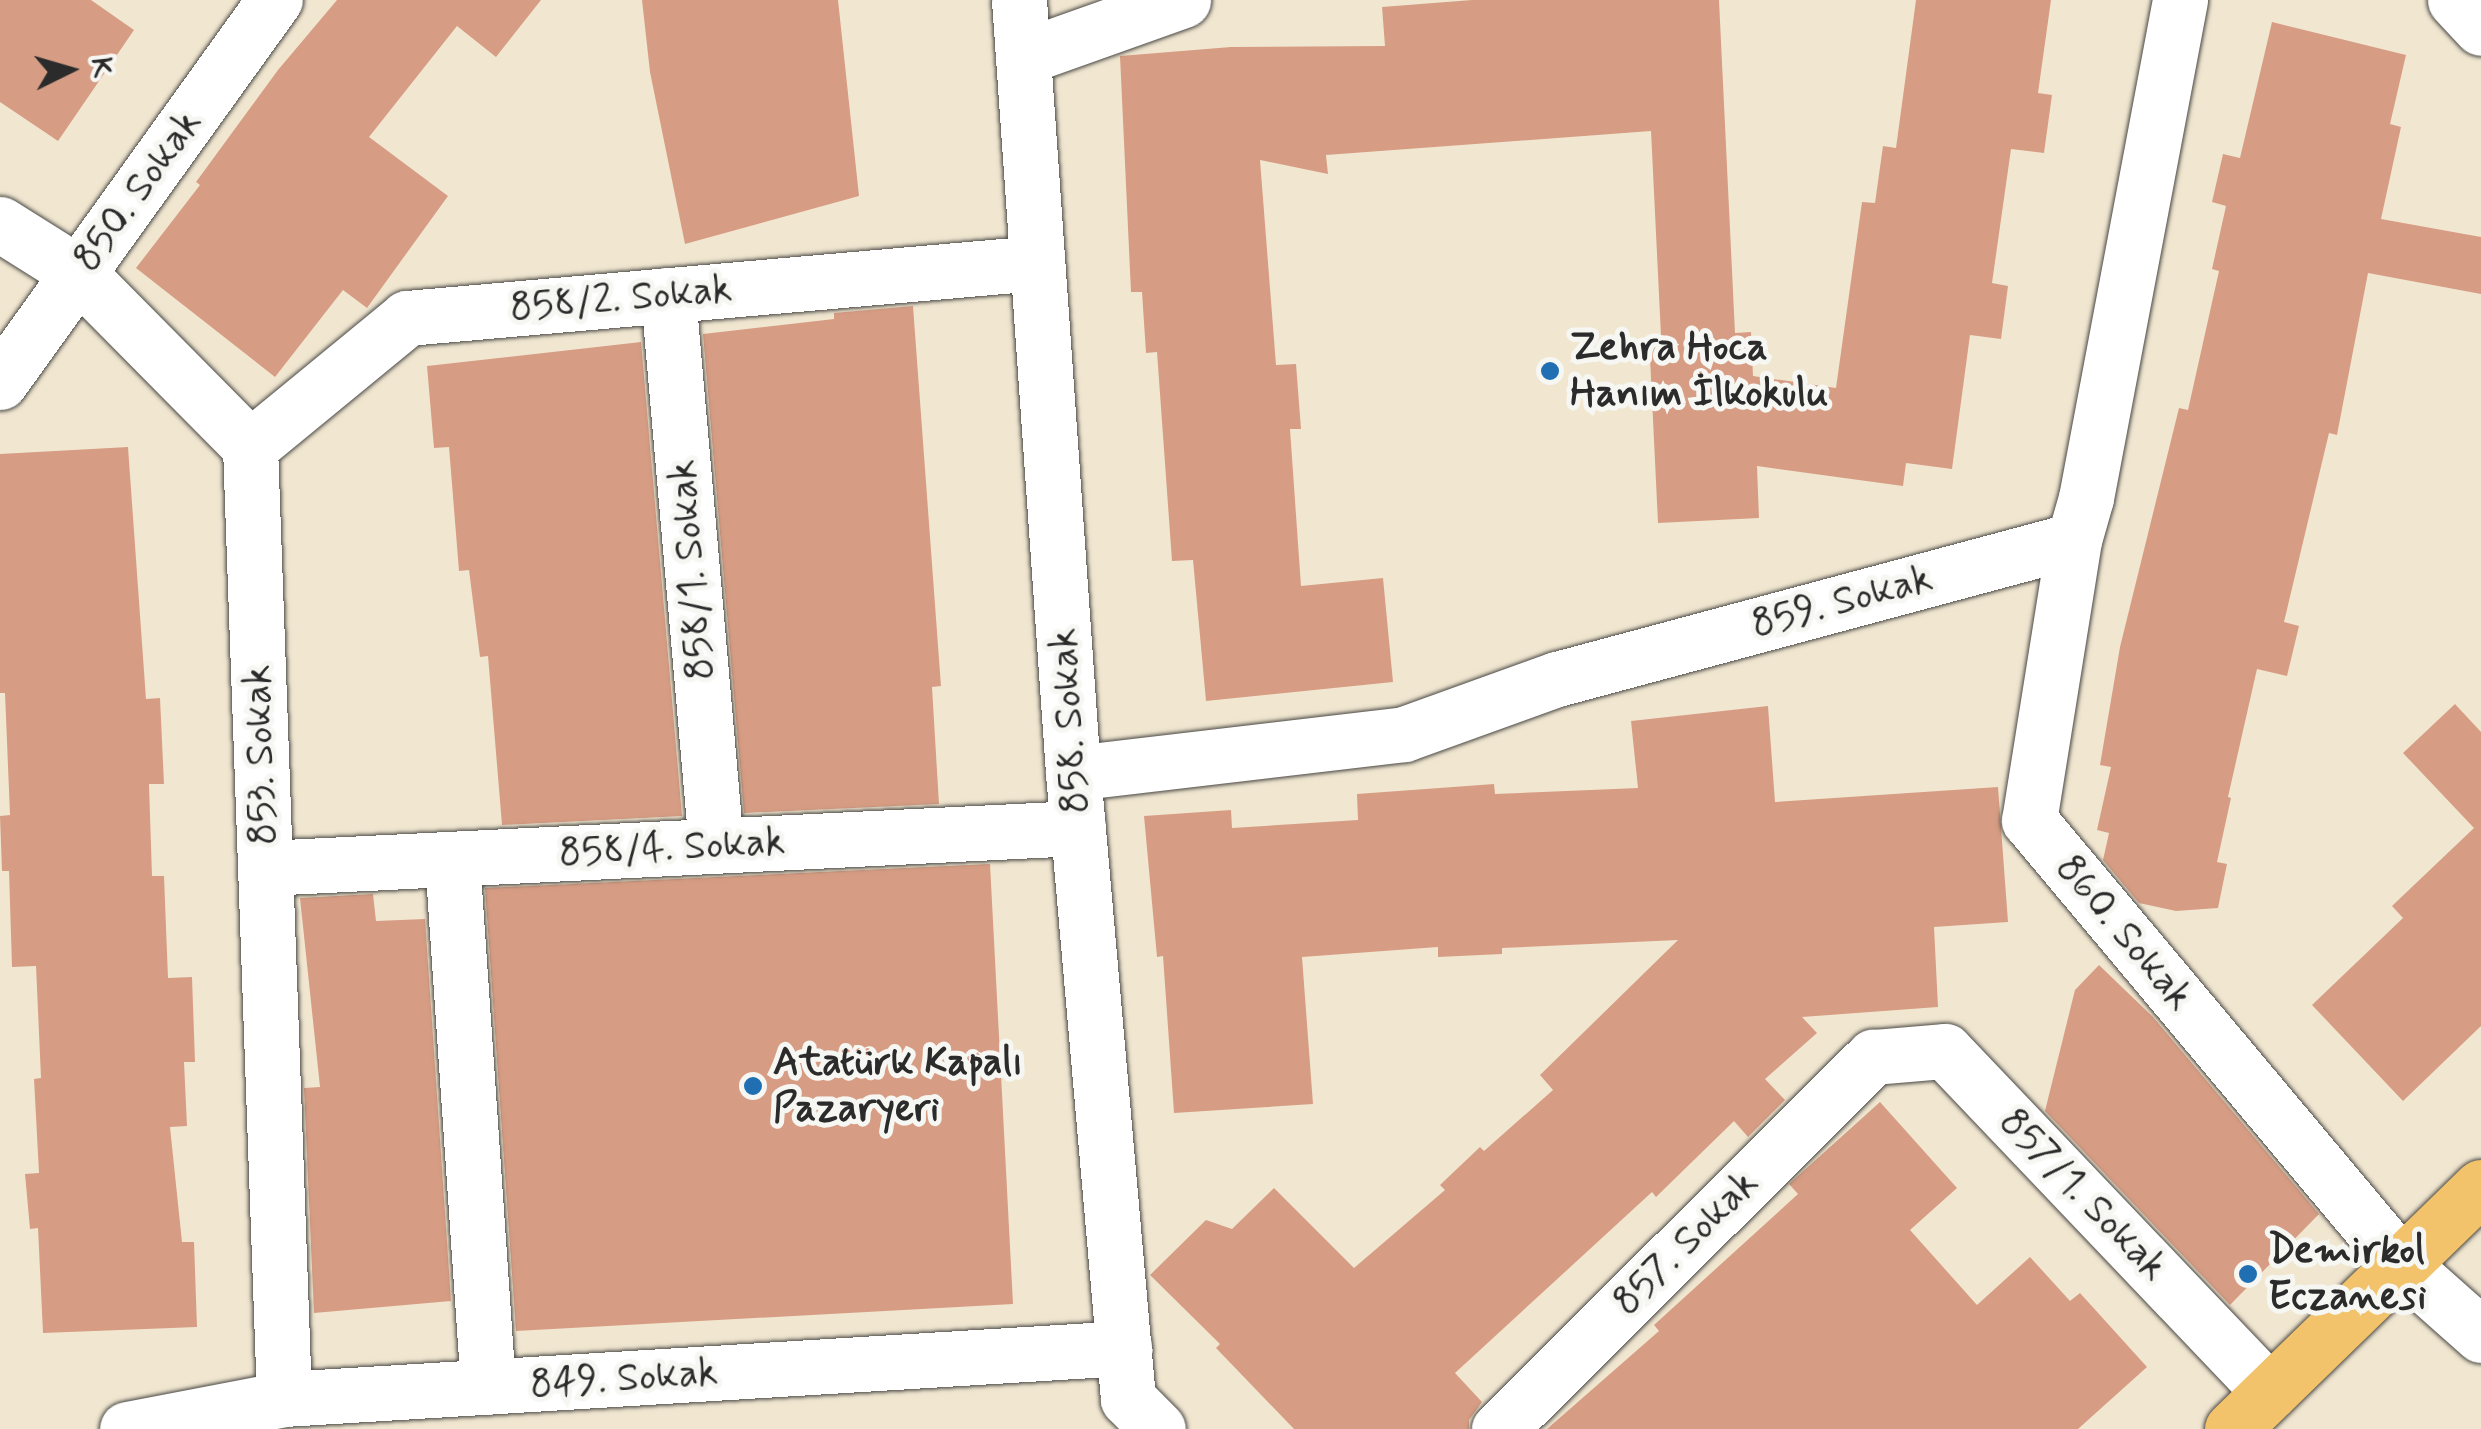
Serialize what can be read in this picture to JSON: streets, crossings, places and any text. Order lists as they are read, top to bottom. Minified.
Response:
{"streets":{"street":["850. Sokak","858/2. Sokak","858/1. Sokak","859. Sokak","858. Sokak","853. Sokak","858/4. Sokak","860. Sokak","857/1. Sokak","857. Sokak","849. Sokak"]},"crossings":[["858/2. Sokak","858/1. Sokak"],["858/2. Sokak","858. Sokak"],["858/2. Sokak","853. Sokak"],["858/1. Sokak","858/4. Sokak"],["859. Sokak","858. Sokak"],["859. Sokak","860. Sokak"],["858. Sokak","858/4. Sokak"],["858. Sokak","849. Sokak"],["853. Sokak","858/4. Sokak"],["853. Sokak","849. Sokak"],["857/1. Sokak","857. Sokak"]],"places":["Zehra Hoca Hanım İlkokulu","Atatürk Kapalı Pazaryeri","Demirkol Eczanesi"],"north":"right"}
